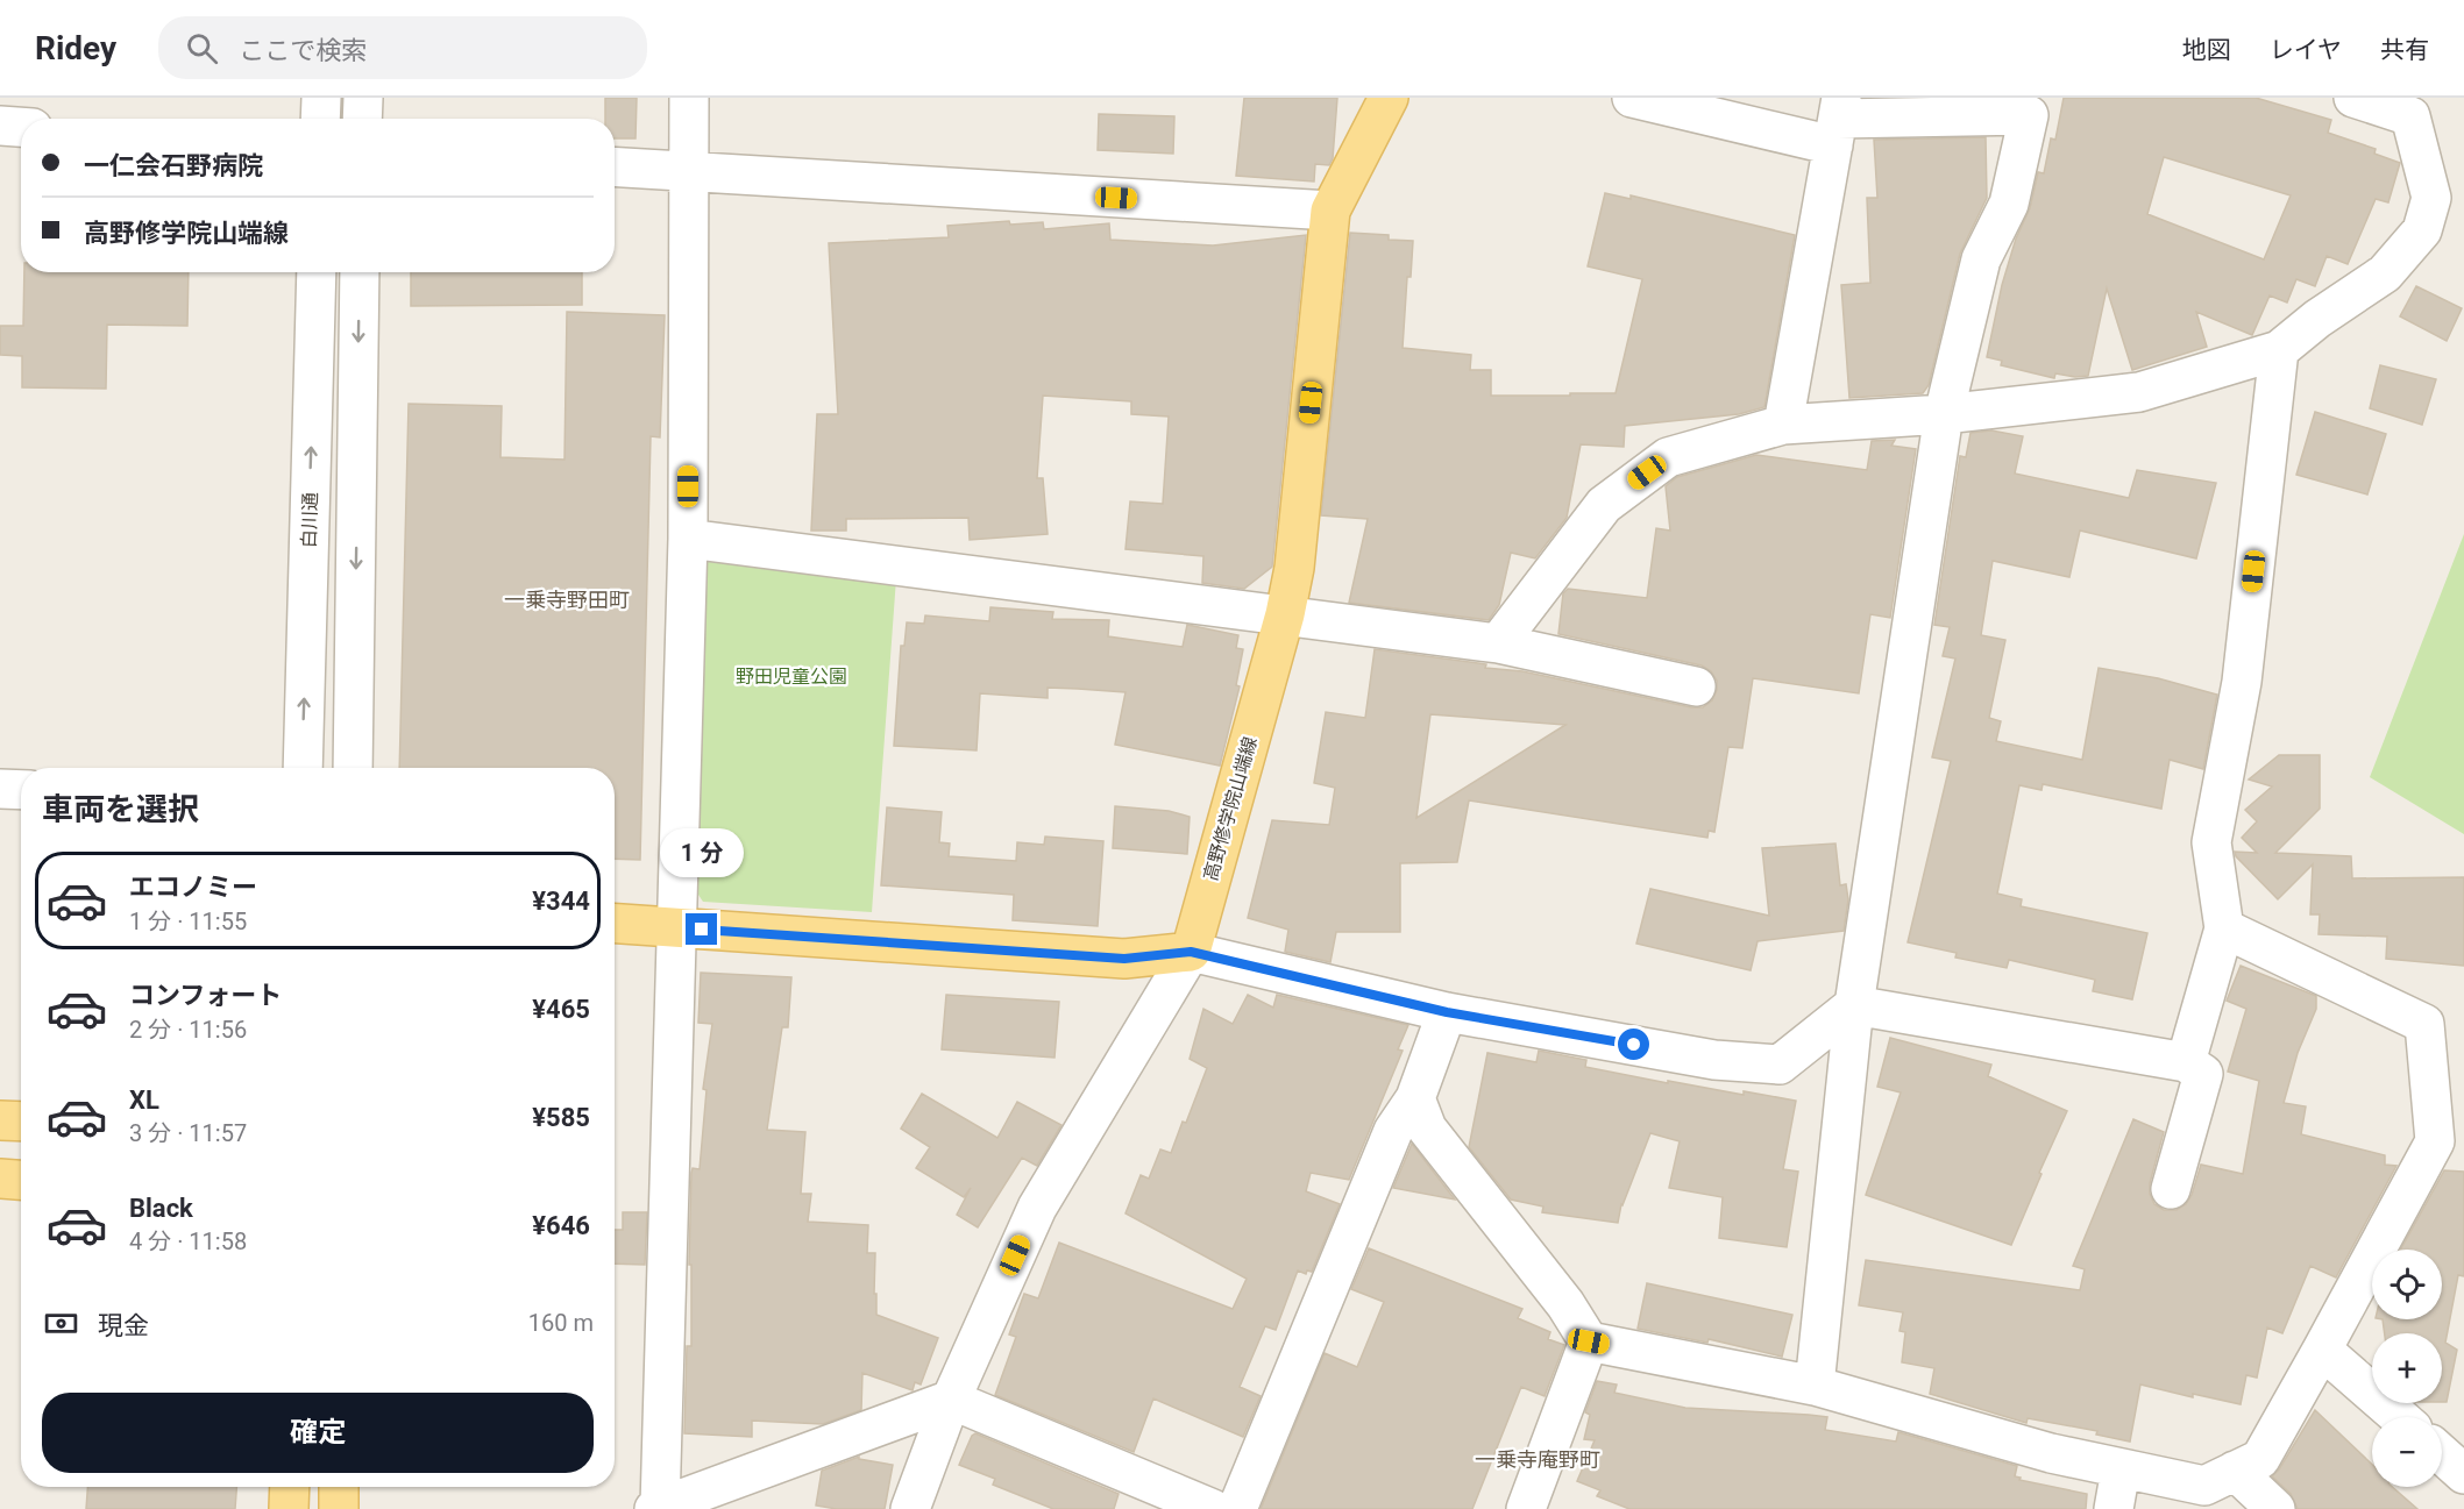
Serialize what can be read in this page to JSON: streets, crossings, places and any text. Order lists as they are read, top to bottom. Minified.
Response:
{"streets":{"main road":["高野修学院山端線"],"street":["白川通"]},"districts":["一乗寺野田町","一乗寺庵野町"],"parks":["野田児童公園"],"page":{"header":"Ridey","search":"ここで検索","nav":["地図","レイヤ","共有"],"banner":["一仁会石野病院","高野修学院山端線"],"heading":"車両を選択","bubble":"1 分","list":[{"name":"エコノミー","note":"1 分 · 11:55","value":"¥344"},{"name":"コンフォート","note":"2 分 · 11:56","value":"¥465"},{"name":"XL","note":"3 分 · 11:57","value":"¥585"},{"name":"Black","note":"4 分 · 11:58","value":"¥646"}],"map_buttons":["+","−"],"pay":["現金","160 m"],"buttons":"確定"}}
